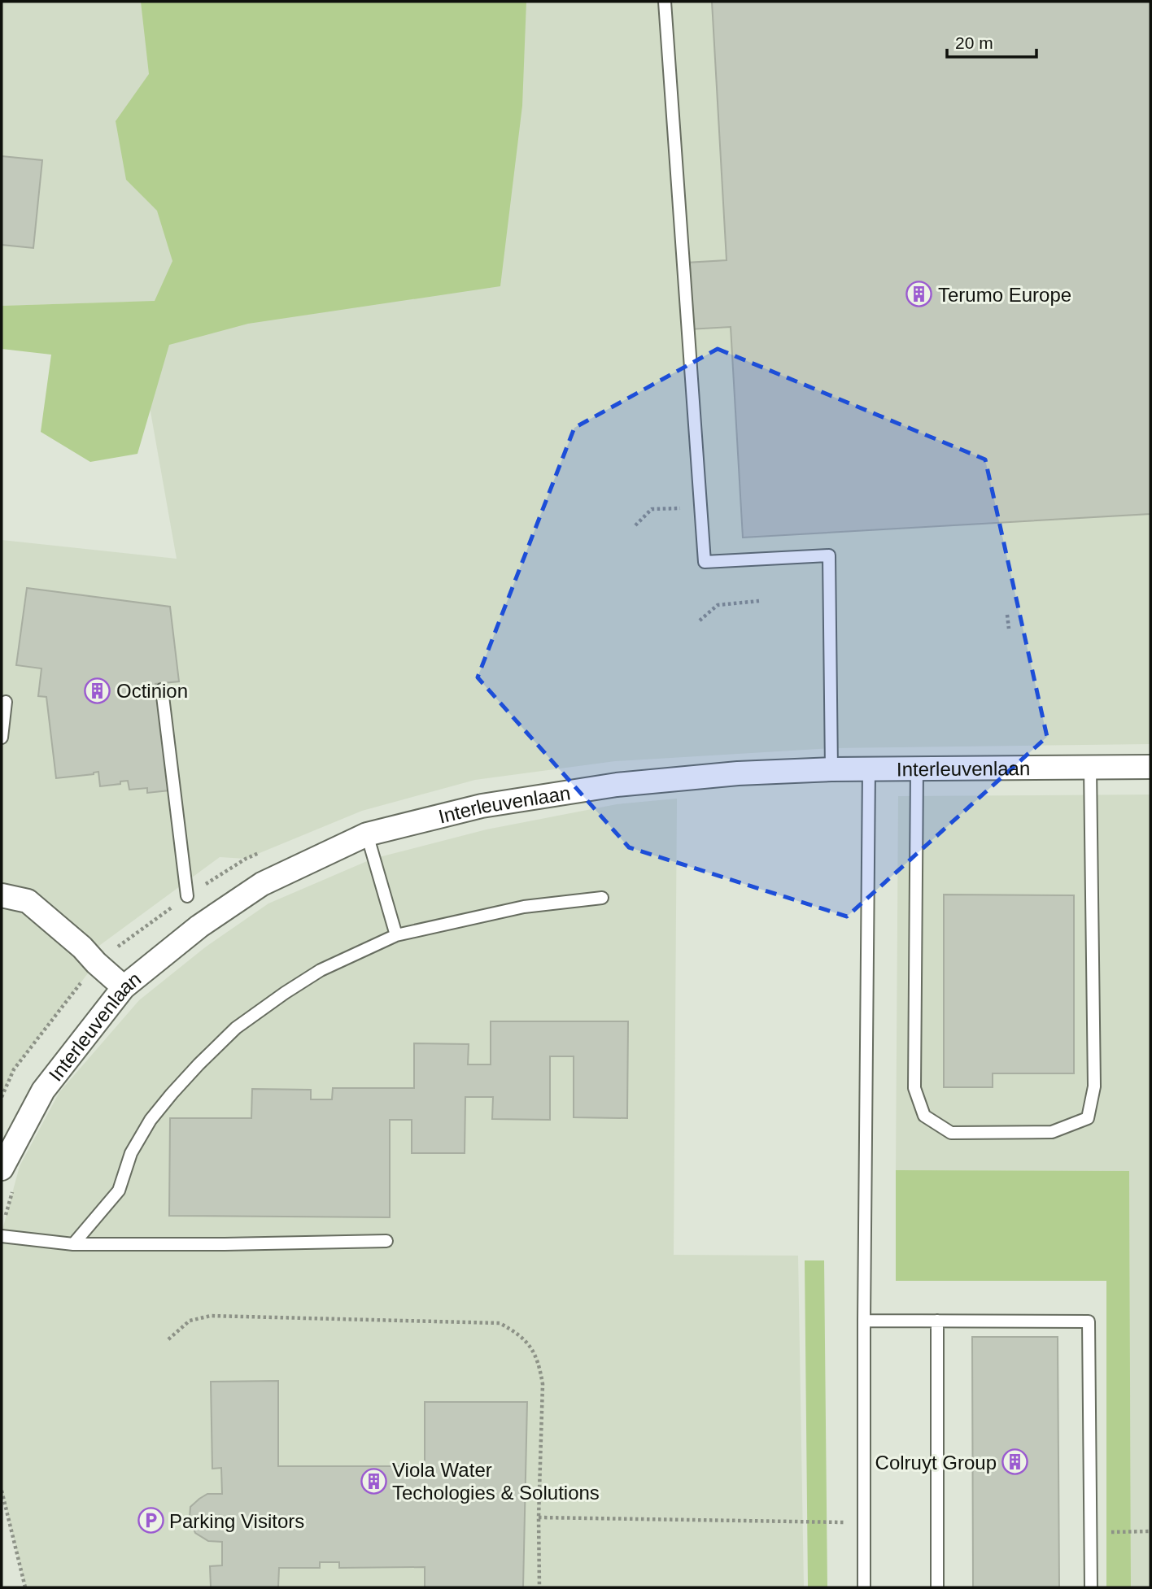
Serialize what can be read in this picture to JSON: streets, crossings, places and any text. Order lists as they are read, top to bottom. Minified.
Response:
{"streets":{"street":["Interleuvenlaan"]},"places":{"building":["Terumo Europe","Octinion","Colruyt Group","Viola Water Techologies & Solutions"],"parking":["Parking Visitors"]},"scale_bar":"20 m"}
